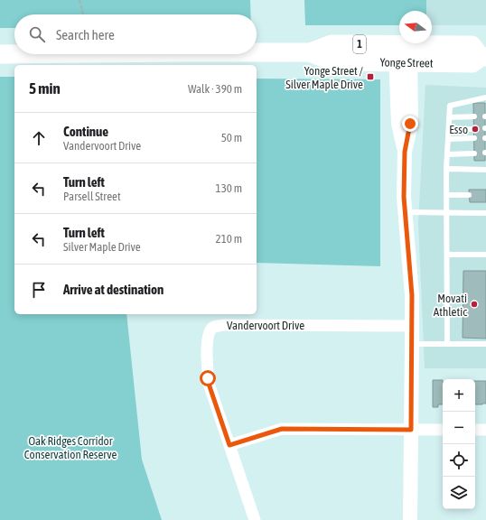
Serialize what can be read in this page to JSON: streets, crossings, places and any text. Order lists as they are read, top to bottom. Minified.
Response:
{"streets":{"main road":["1","Yonge Street"],"street":["Vandervoort Drive"]},"parks":["Oak Ridges Corridor Conservation Reserve"],"places":{"transit":["Yonge Street / Silver Maple Drive"],"other":["Esso","Movati Athletic"]},"north":"left","page":{"search":"Search here","heading":["5 min","Walk · 390 m"],"list":[["Continue","Vandervoort Drive","50 m"],["Turn left","Parsell Street","130 m"],["Turn left","Silver Maple Drive","210 m"],"Arrive at destination"],"map_buttons":["+","−"]}}
